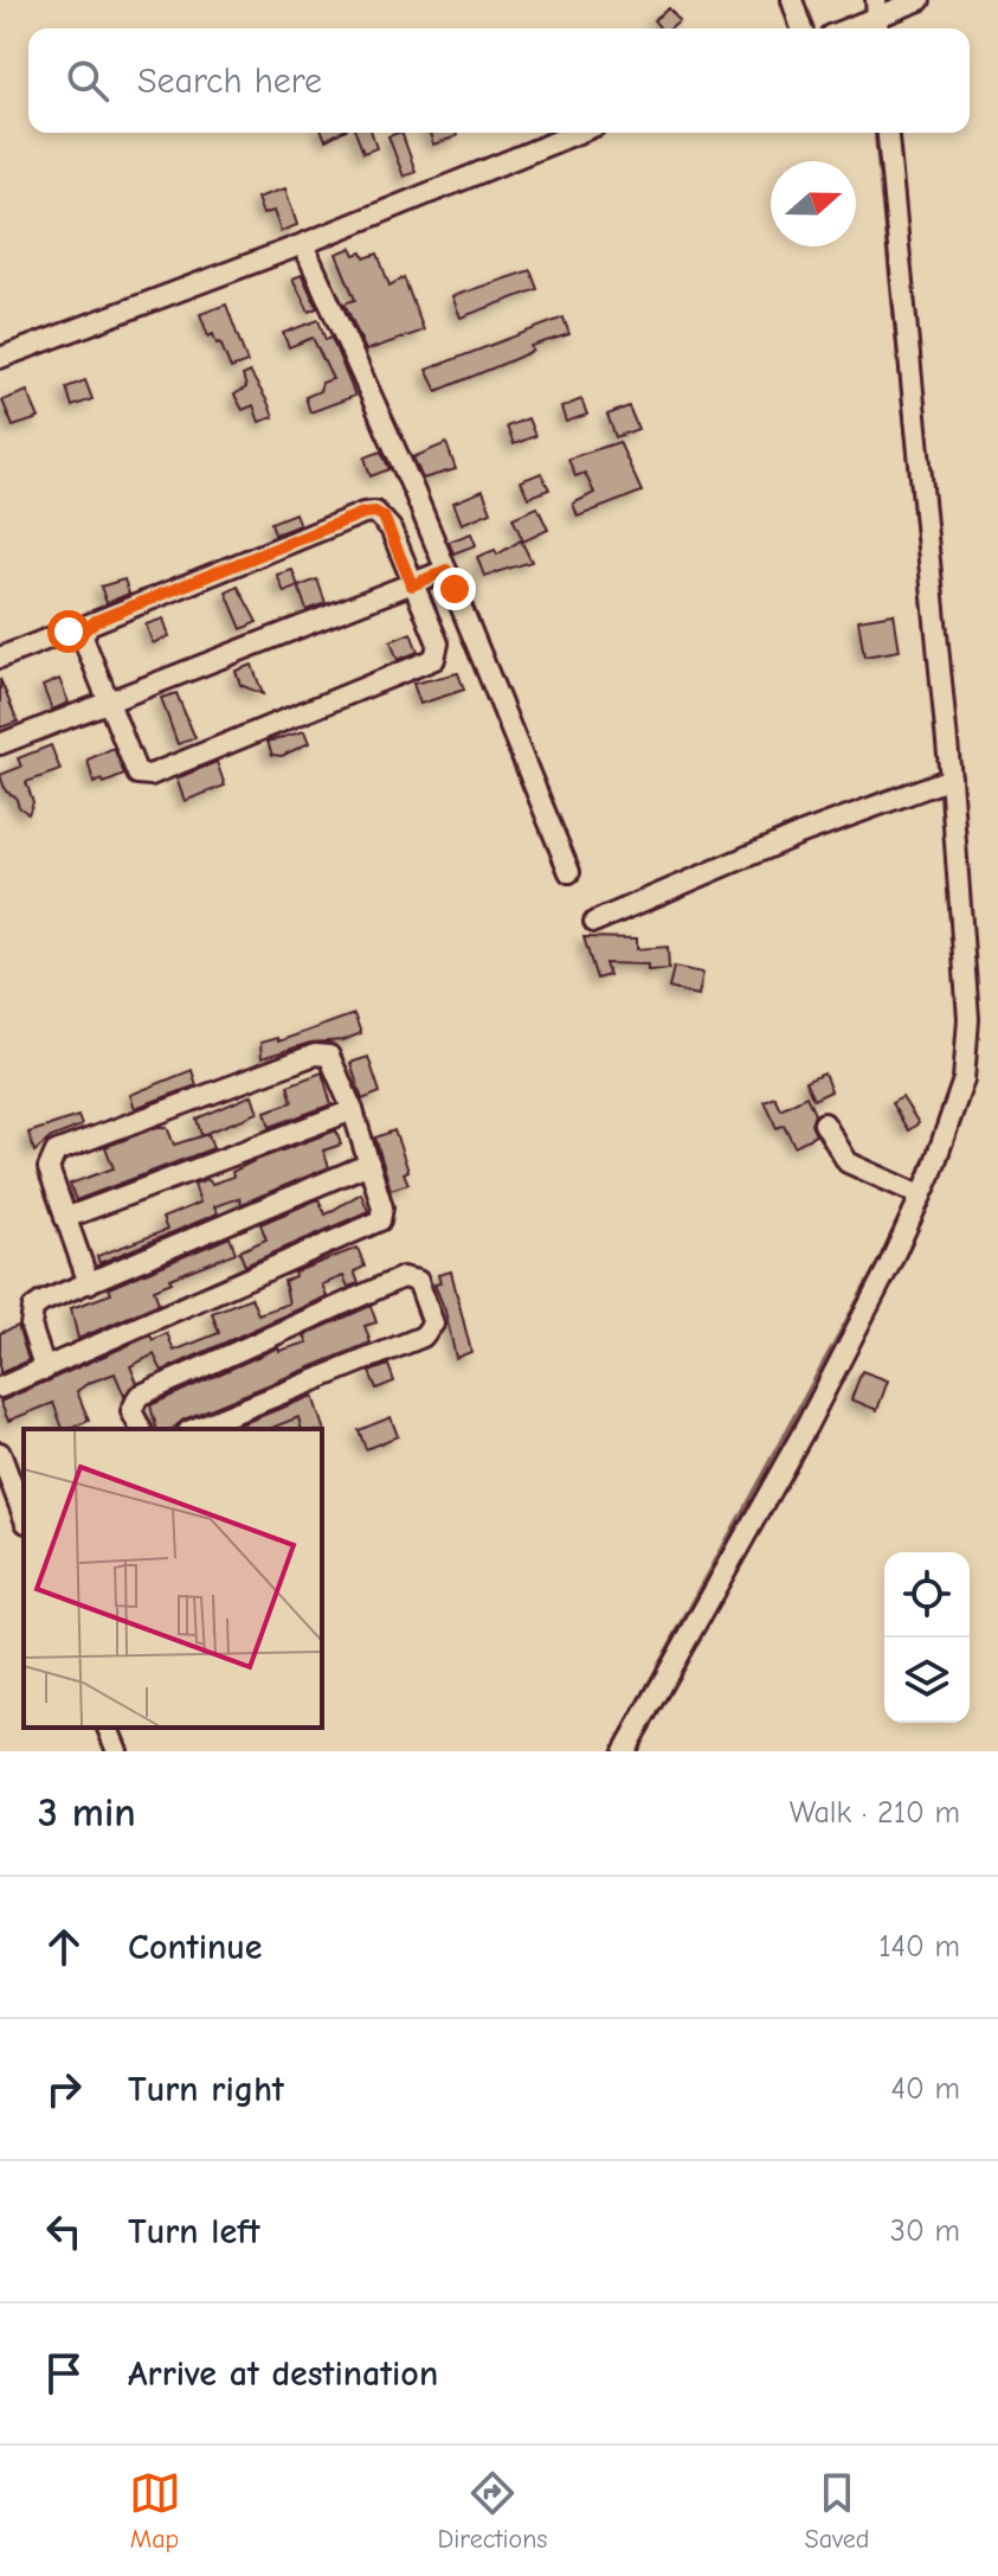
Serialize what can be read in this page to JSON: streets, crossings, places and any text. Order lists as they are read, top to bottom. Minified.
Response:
{"north":"right","page":{"search":"Search here","heading":["3 min","Walk · 210 m"],"list":[["Continue","140 m"],["Turn right","40 m"],["Turn left","30 m"],"Arrive at destination"],"nav":["Map","Directions","Saved"]}}
